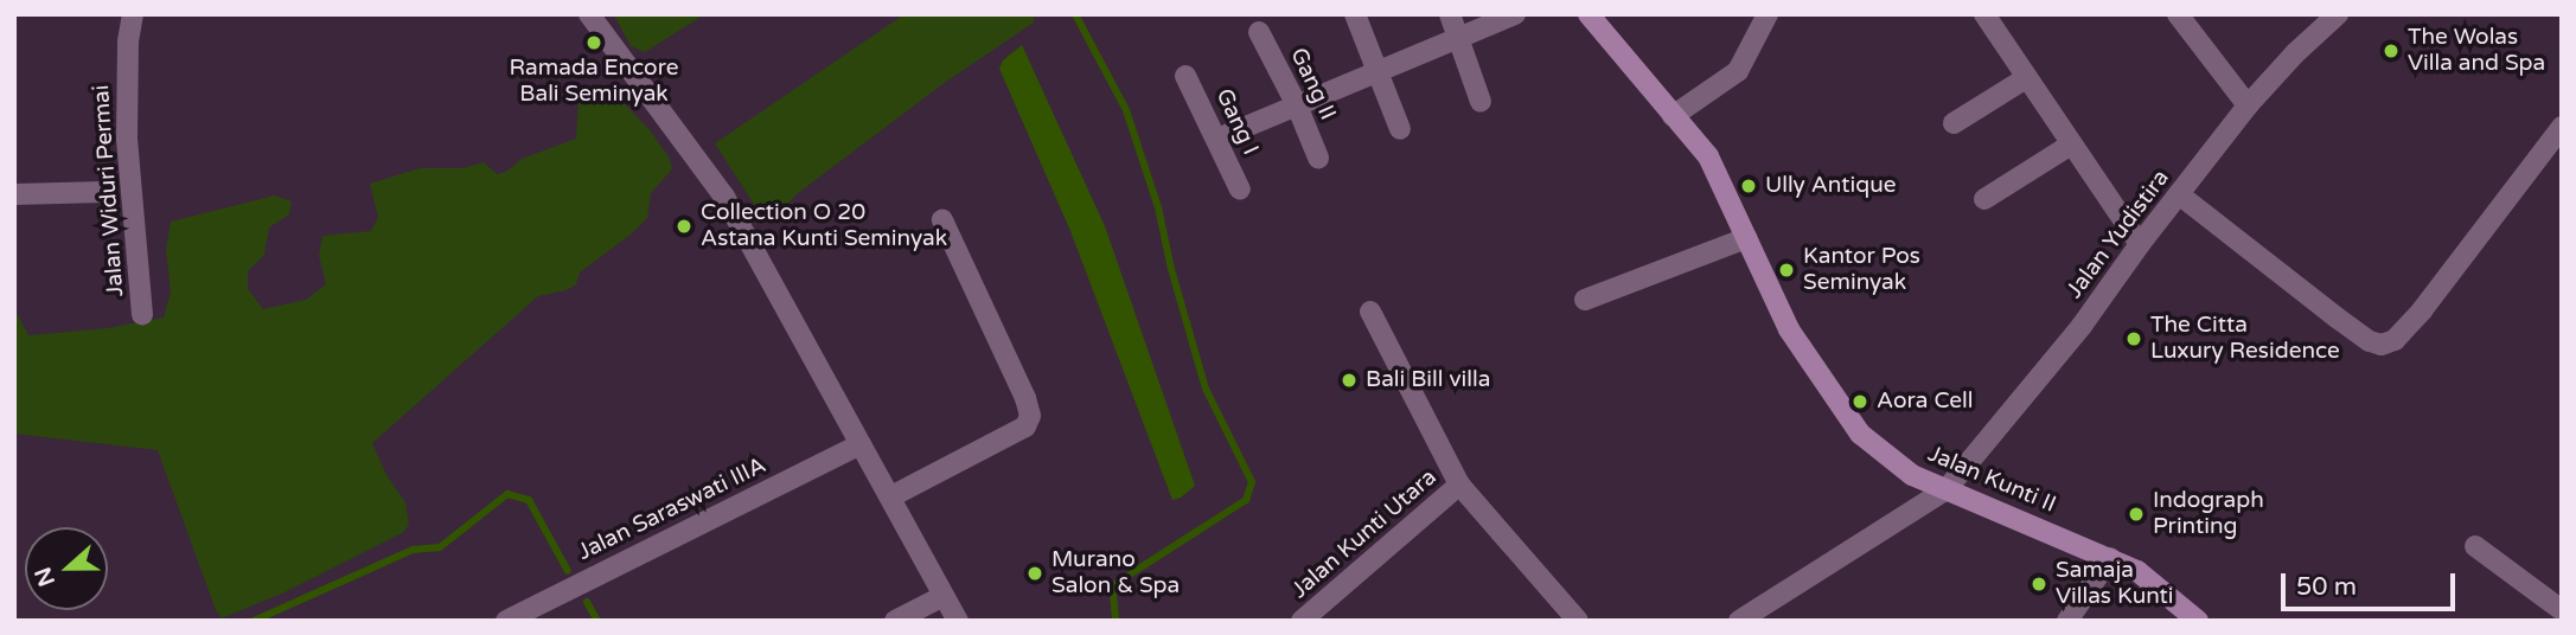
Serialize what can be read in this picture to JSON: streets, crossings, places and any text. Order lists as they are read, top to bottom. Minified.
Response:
{"streets":{"street":["Gang II","Gang I","Jalan Widuri Permai","Jalan Yudistira","Jalan Kunti II","Jalan Saraswati IIIA","Jalan Kunti Utara"]},"crossings":[["Jalan Yudistira","Jalan Kunti II"]],"places":["Ramada Encore Bali Seminyak","The Wolas Villa and Spa","Ully Antique","Collection O 20 Astana Kunti Seminyak","Kantor Pos Seminyak","The Citta Luxury Residence","Bali Bill villa","Aora Cell","Indograph Printing","Murano Salon & Spa","Samaja Villas Kunti"],"scale_bar":"50 m","north":"left"}
